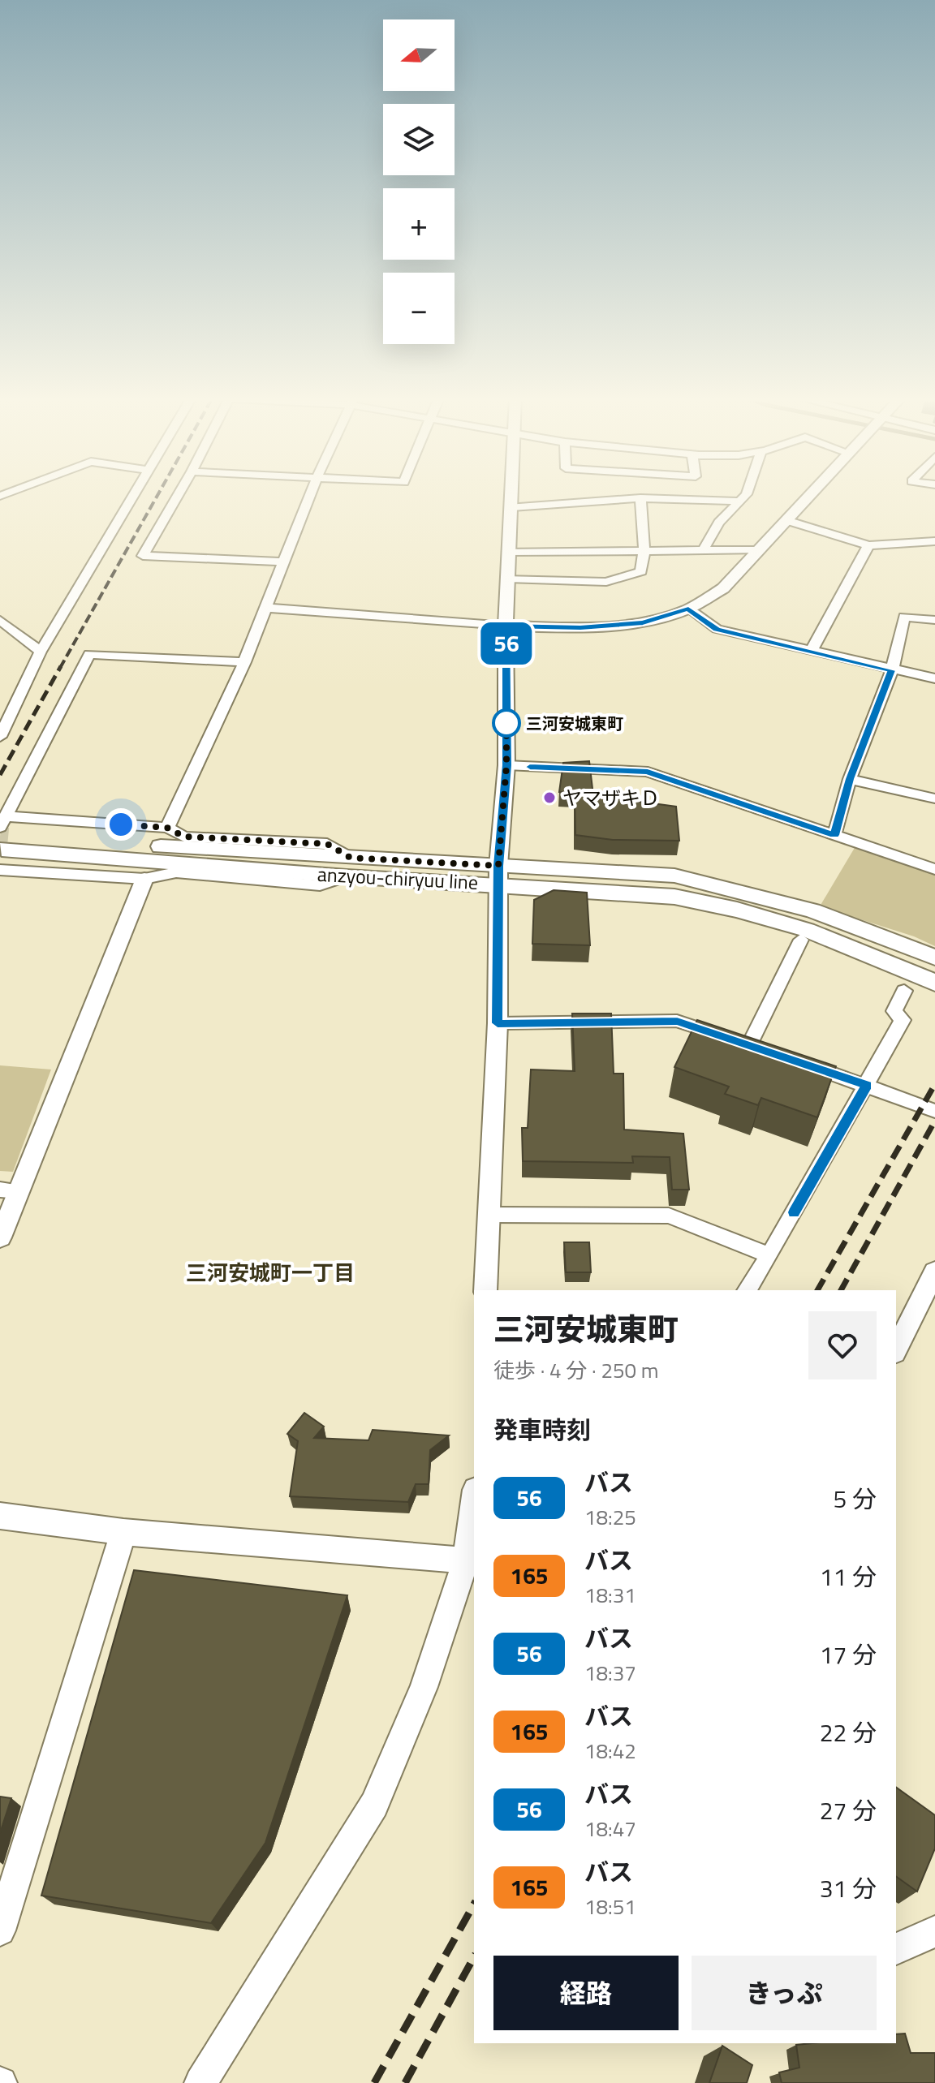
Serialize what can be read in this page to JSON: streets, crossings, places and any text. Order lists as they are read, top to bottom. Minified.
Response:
{"streets":{"main road":["anzyou-chiryuu line"]},"districts":["三河安城町一丁目"],"places":["三河安城東町","ヤマザキＤ"],"lines":["bus line 56"],"north":"left","page":{"on_map":"56","map_buttons":["+","−"],"heading":[["三河安城東町","徒歩 · 4 分 · 250 m"],"発車時刻"],"list":[{"mark":"56","name":"バス","note":"18:25","value":"5 分"},{"mark":"165","name":"バス","note":"18:31","value":"11 分"},{"mark":"56","name":"バス","note":"18:37","value":"17 分"},{"mark":"165","name":"バス","note":"18:42","value":"22 分"},{"mark":"56","name":"バス","note":"18:47","value":"27 分"},{"mark":"165","name":"バス","note":"18:51","value":"31 分"}],"buttons":["経路","きっぷ"]}}
